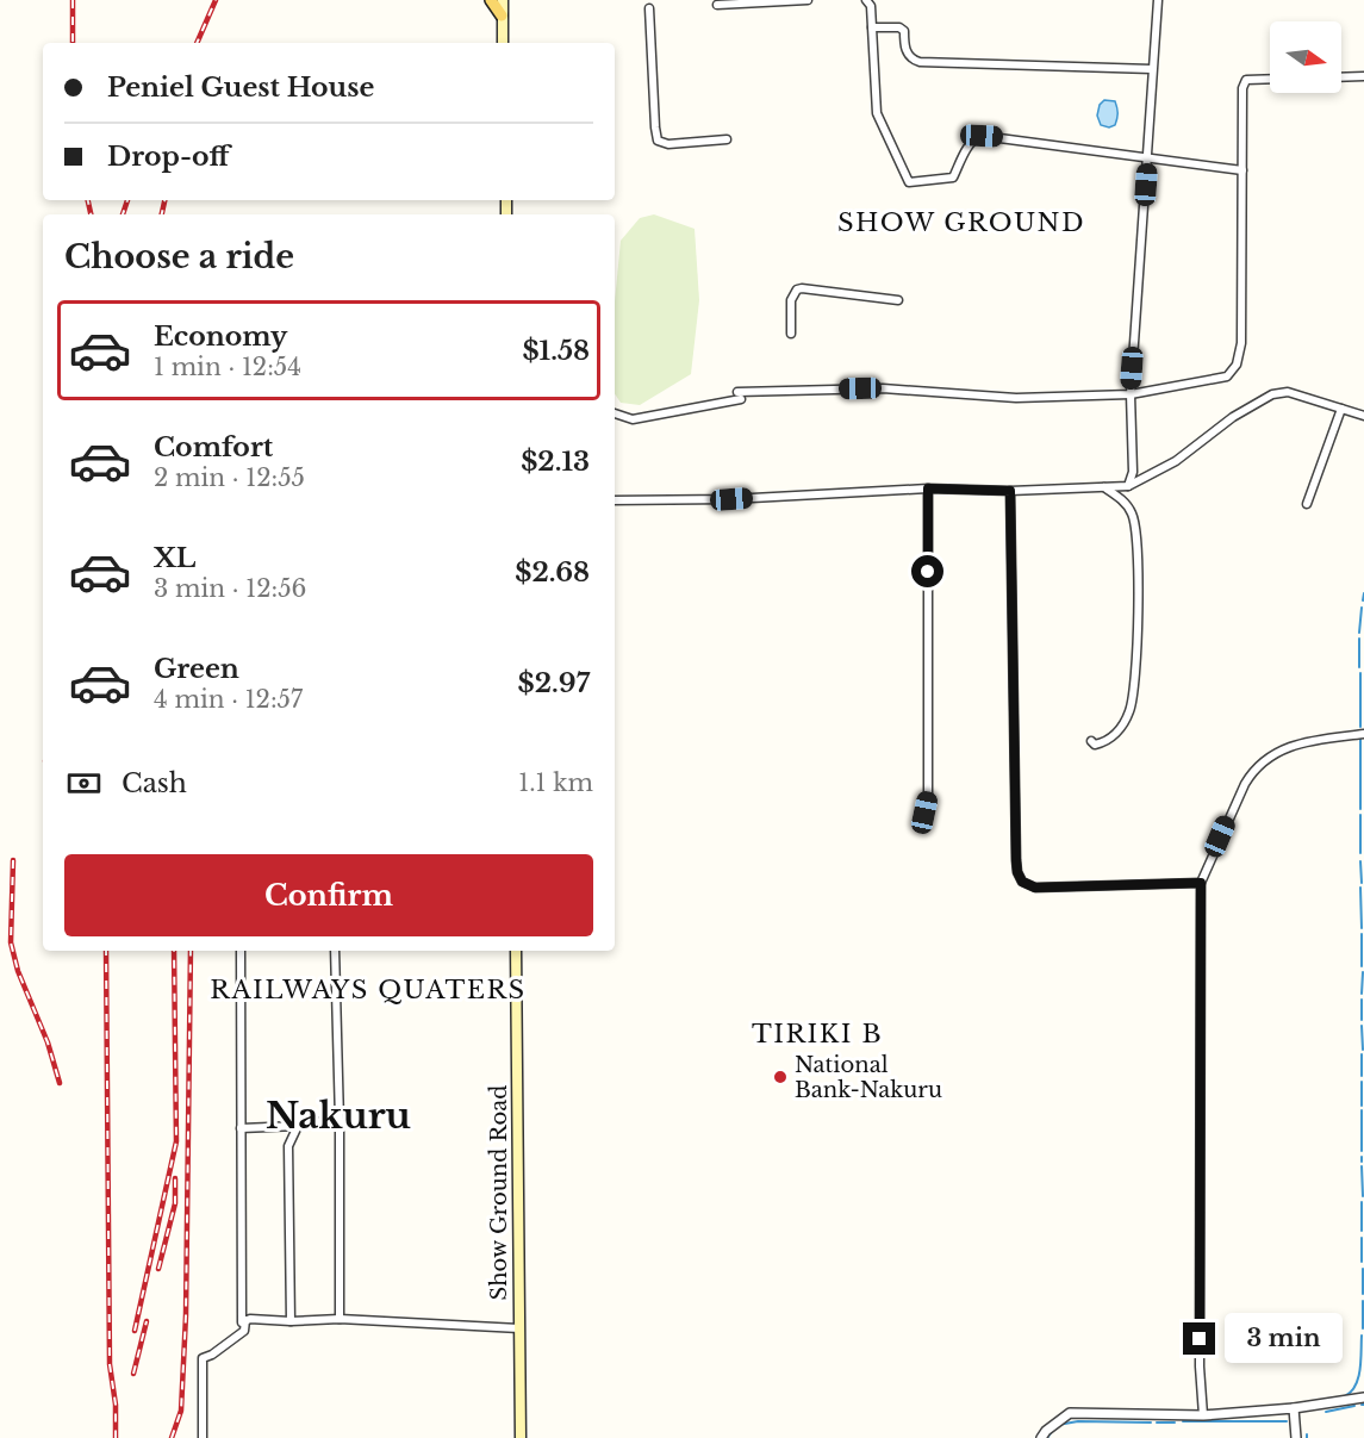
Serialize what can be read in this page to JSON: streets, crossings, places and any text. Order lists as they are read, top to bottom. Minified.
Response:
{"streets":{"main road":["Show Ground Road"]},"districts":["SHOW GROUND","RAILWAYS QUATERS","TIRIKI B","Nakuru"],"places":["National Bank-Nakuru"],"north":"right","page":{"banner":["Peniel Guest House","Drop-off"],"heading":"Choose a ride","list":[{"name":"Economy","note":"1 min · 12:54","value":"$1.58"},{"name":"Comfort","note":"2 min · 12:55","value":"$2.13"},{"name":"XL","note":"3 min · 12:56","value":"$2.68"},{"name":"Green","note":"4 min · 12:57","value":"$2.97"}],"pay":["Cash","1.1 km"],"buttons":"Confirm","bubble":"3 min"}}
